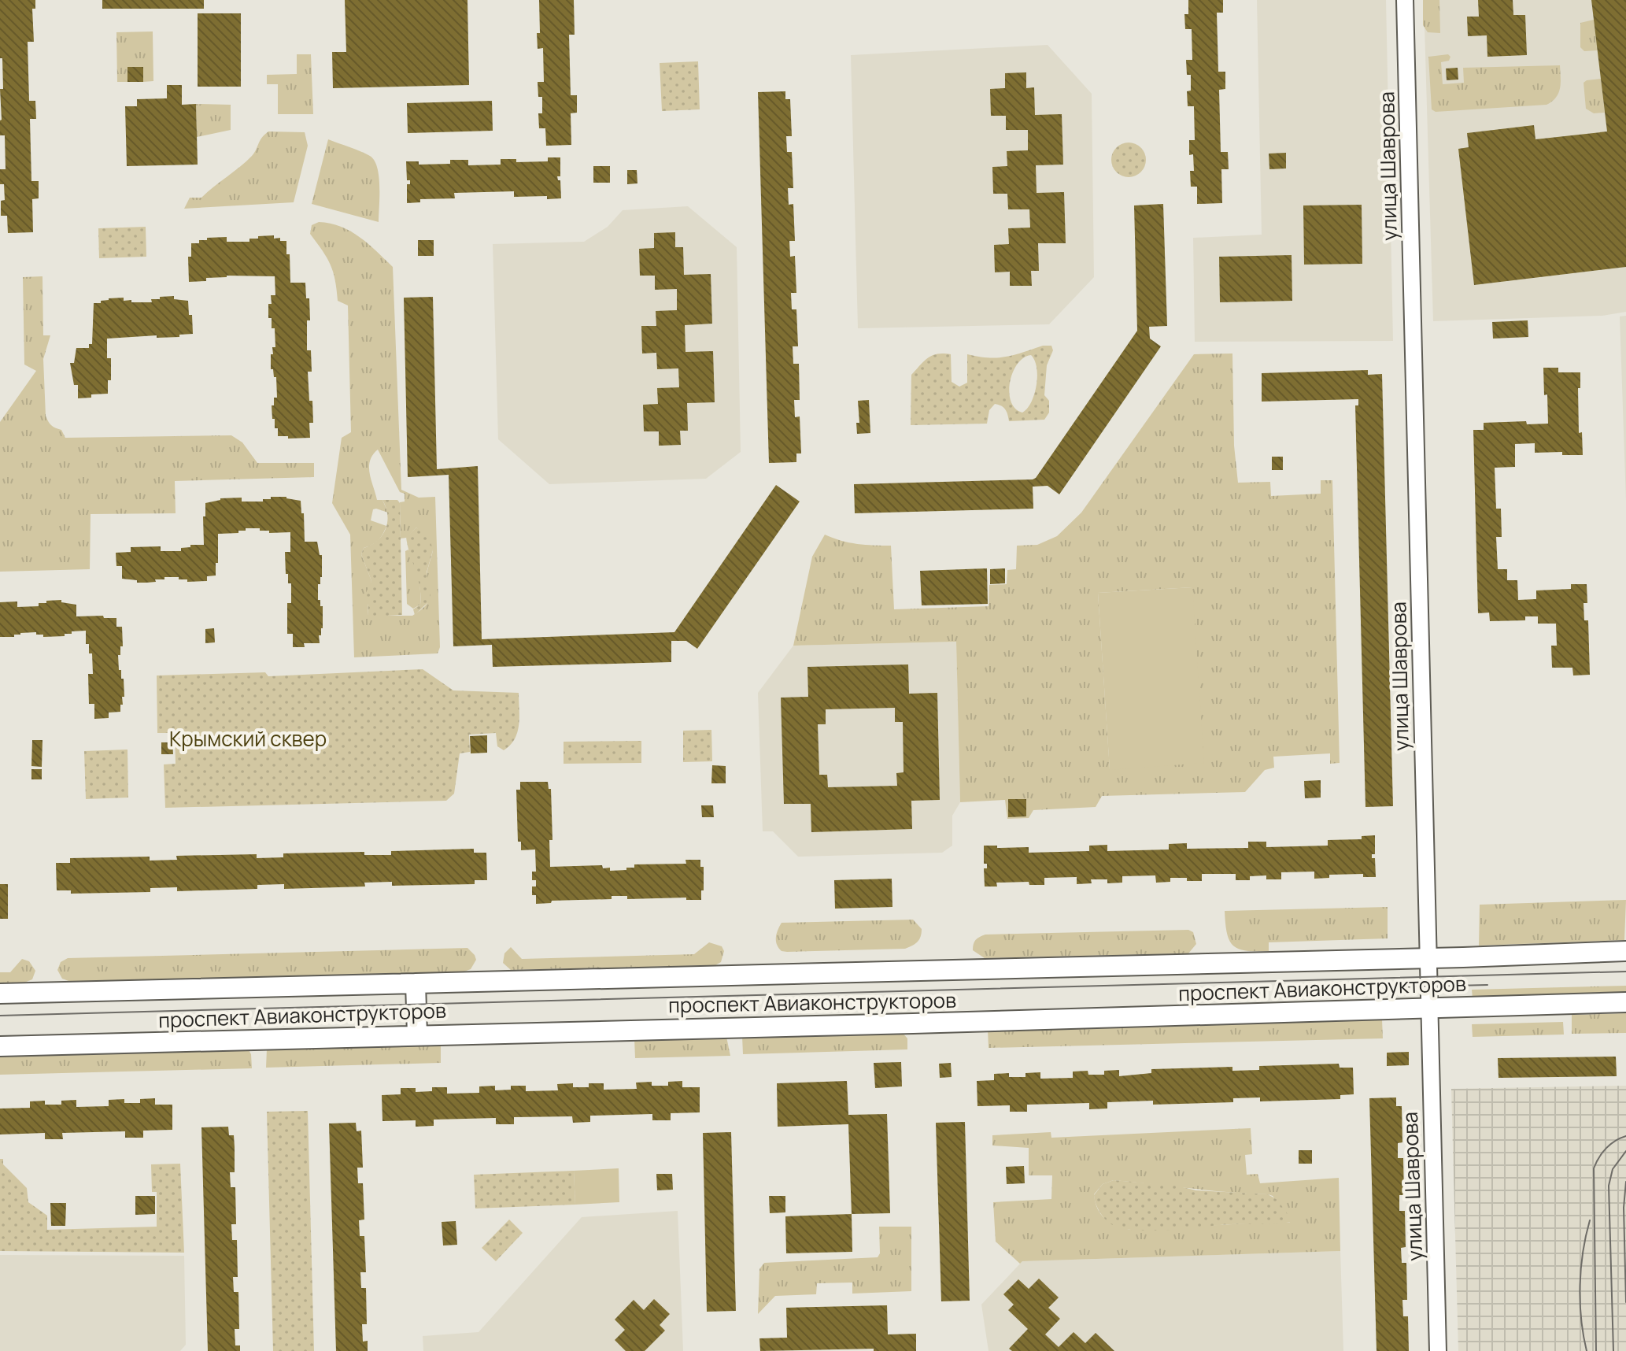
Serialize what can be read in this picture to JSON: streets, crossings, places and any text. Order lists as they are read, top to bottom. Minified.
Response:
{"streets":{"street":["улица Шаврова","проспект Авиаконструкторов"]},"crossings":[["улица Шаврова","проспект Авиаконструкторов"]],"parks":["Крымский сквер"]}
